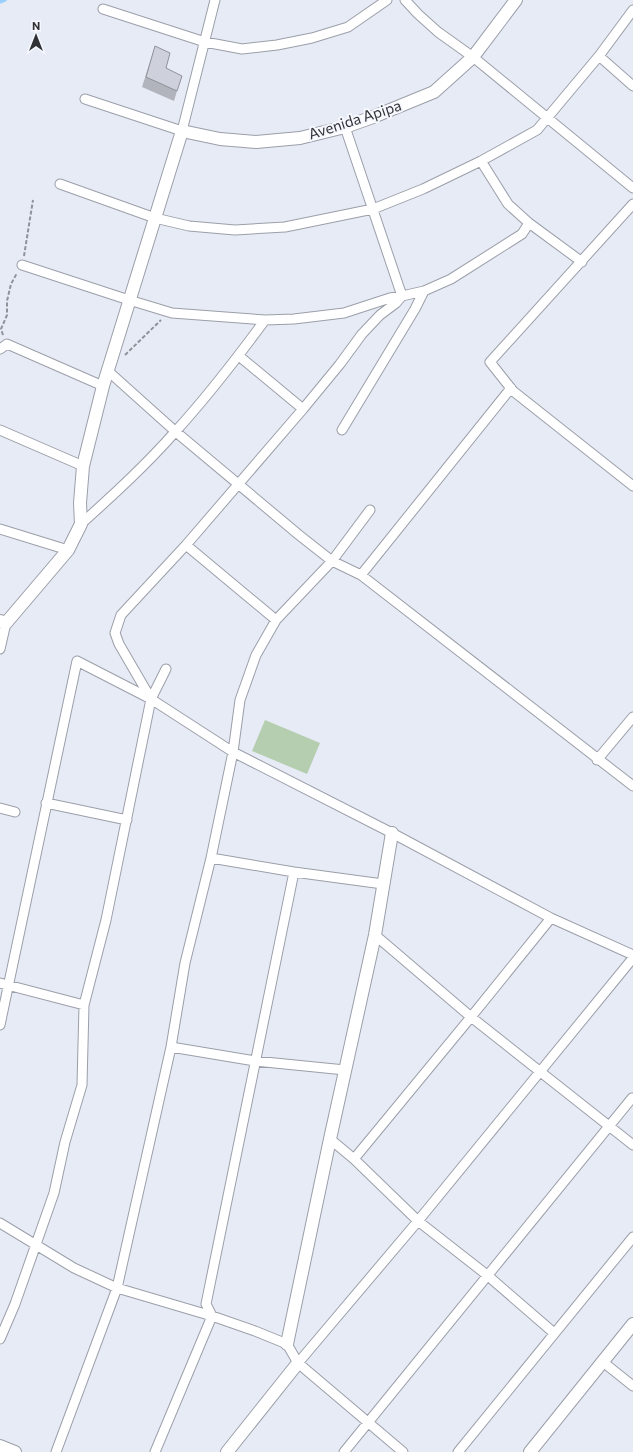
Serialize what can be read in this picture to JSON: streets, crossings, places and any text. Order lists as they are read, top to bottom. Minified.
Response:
{"streets":{"street":["Avenida Apipa"]},"north":"top"}
